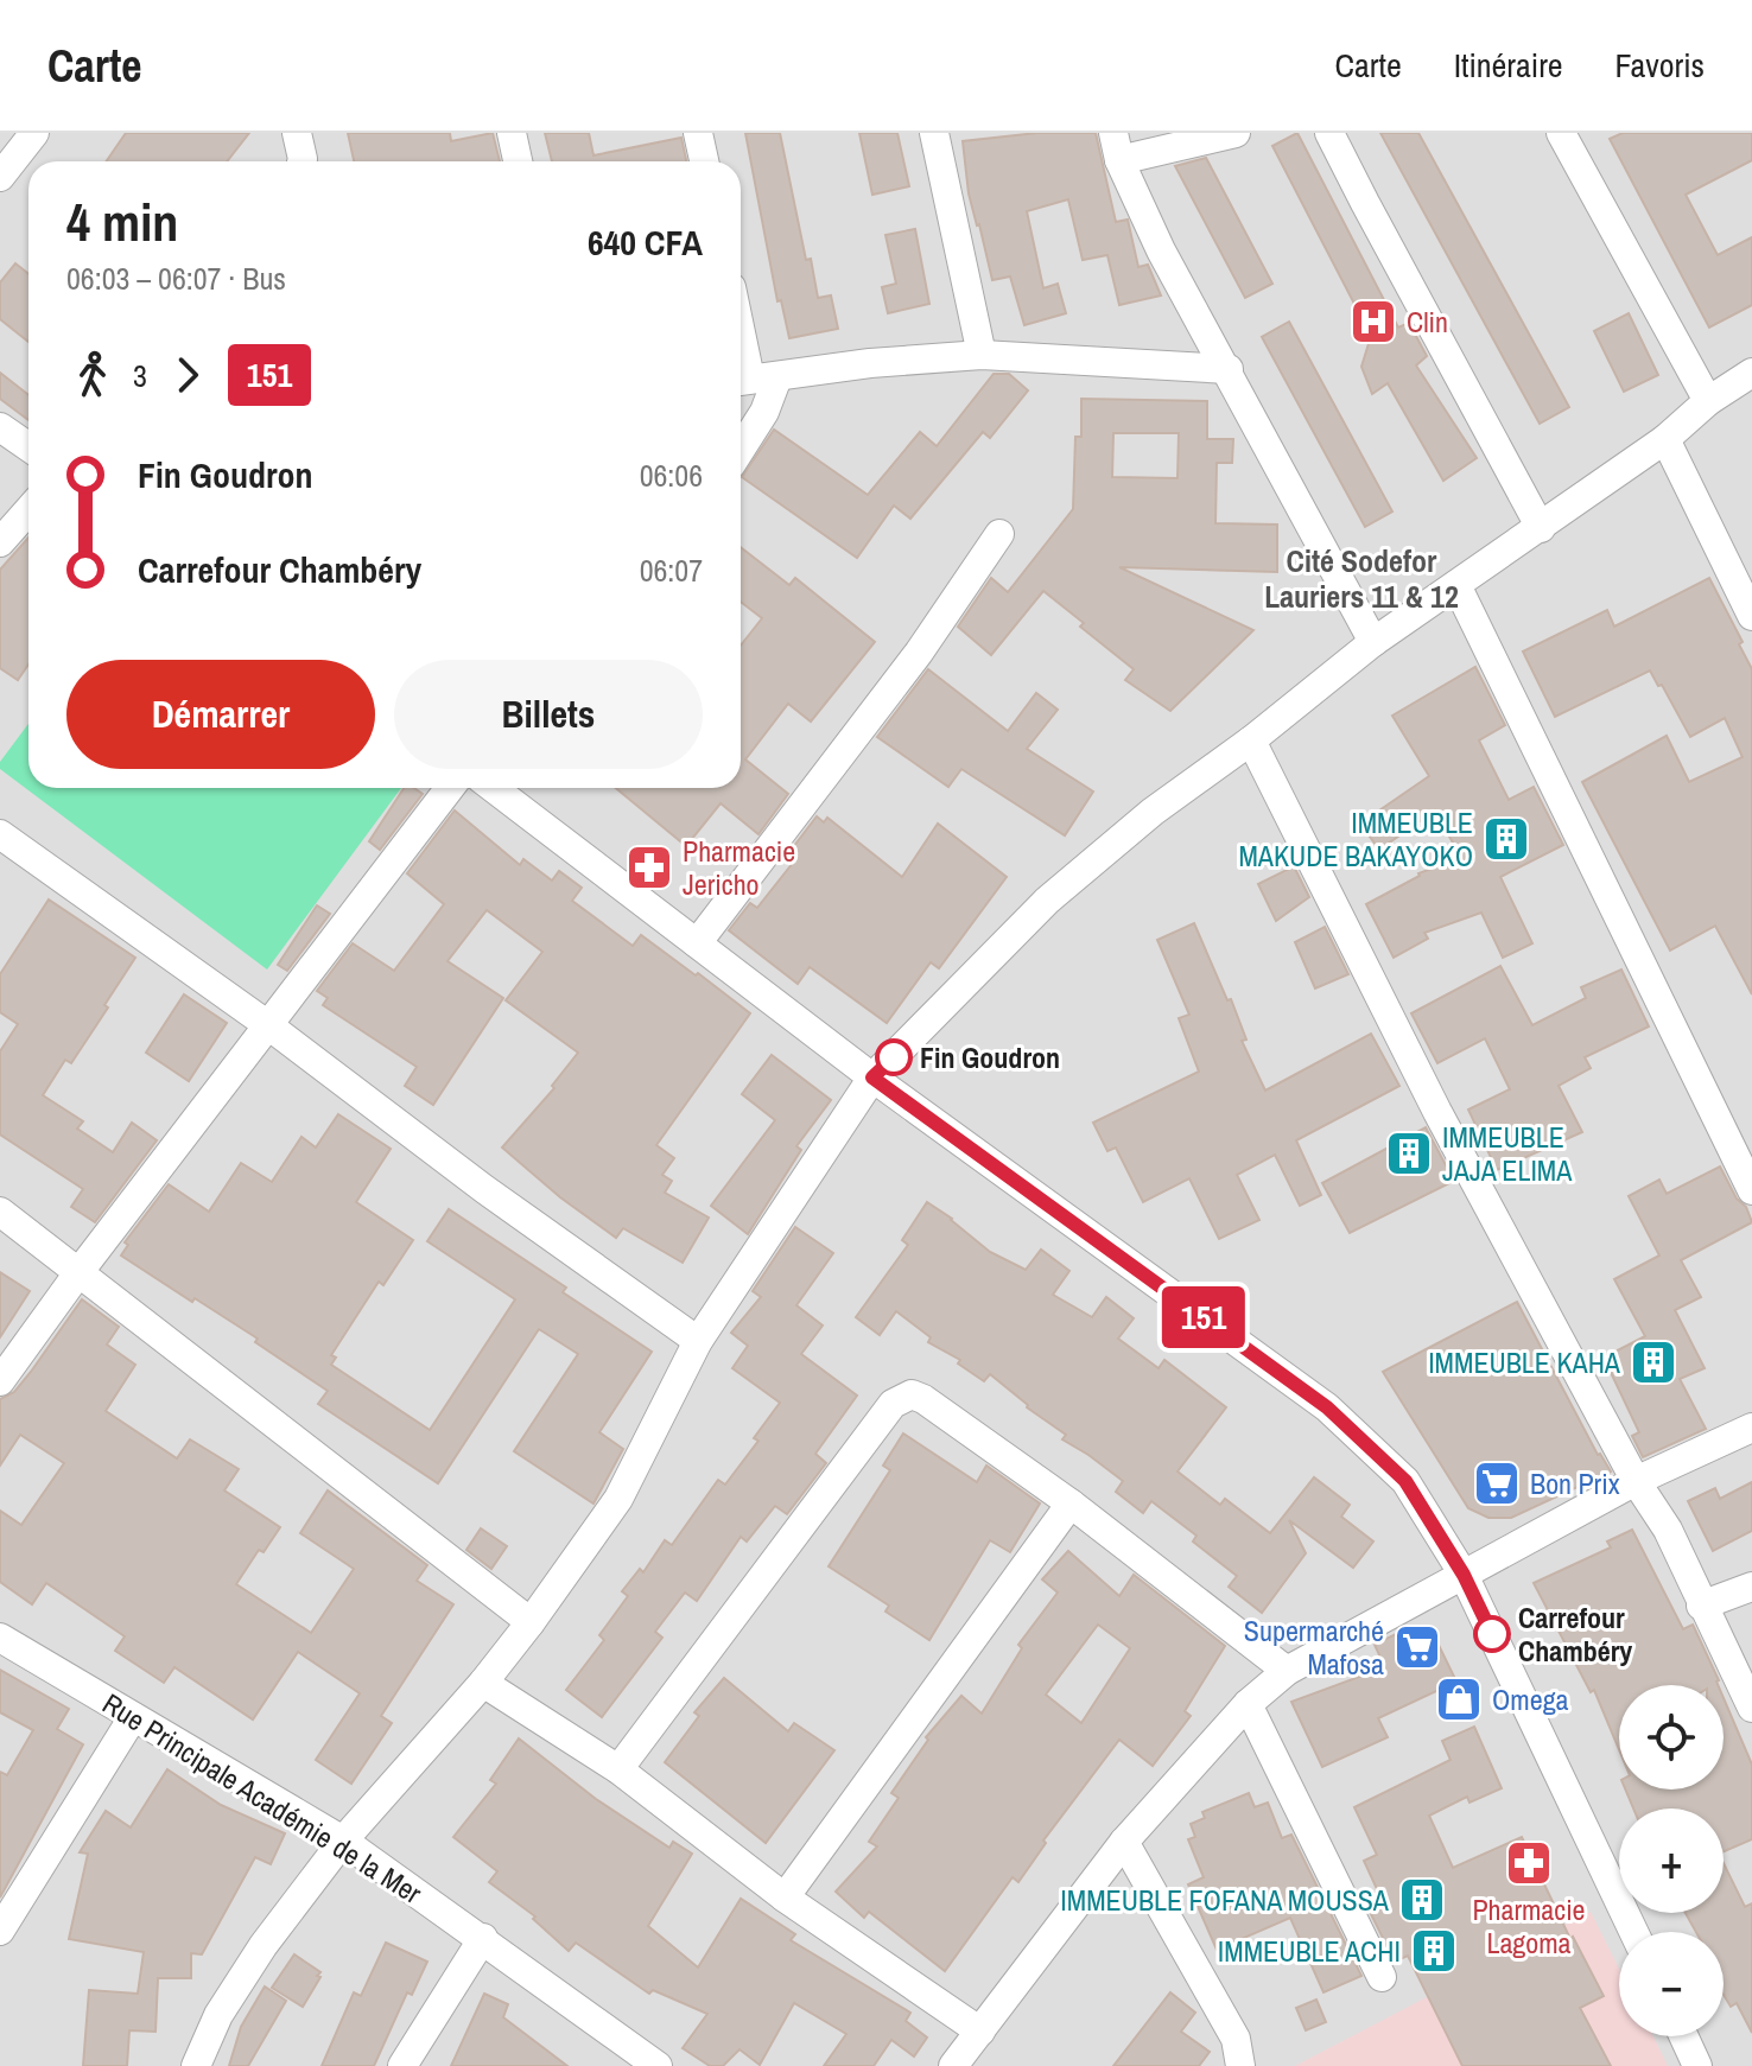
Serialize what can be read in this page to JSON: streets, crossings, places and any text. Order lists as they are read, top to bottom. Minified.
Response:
{"streets":{"street":["Rue Principale Académie de la Mer"]},"districts":["Cité Sodefor Lauriers 11 & 12"],"places":{"hospital":["Clin"],"building":["IMMEUBLE MAKUDE BAKAYOKO","IMMEUBLE JAJA ELIMA","IMMEUBLE KAHA","IMMEUBLE FOFANA MOUSSA","IMMEUBLE ACHI"],"pharmacy":["Pharmacie Jericho","Pharmacie Lagoma"],"other":["Fin Goudron","Carrefour Chambéry"],"supermarket":["Bon Prix","Supermarché Mafosa"],"shop":["Omega"]},"lines":["bus line 151"],"page":{"header":"Carte","nav":["Carte","Itinéraire","Favoris"],"on_map":"151","heading":["4 min","06:03 – 06:07 · Bus","640 CFA"],"legs":["3","151"],"list":[{"name":"Fin Goudron","value":"06:06"},{"name":"Carrefour Chambéry","value":"06:07"}],"buttons":["Démarrer","Billets"],"map_buttons":["+","−"]}}
